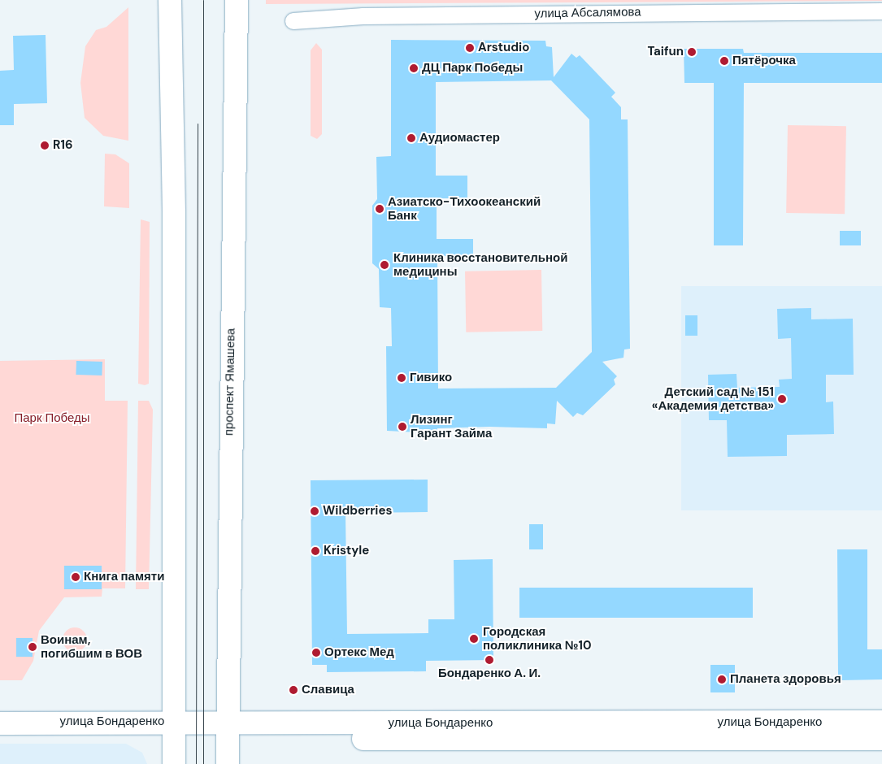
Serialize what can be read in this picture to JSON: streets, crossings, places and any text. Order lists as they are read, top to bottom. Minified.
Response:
{"streets":{"street":["улица Абсалямова","проспект Ямашева","улица Бондаренко"]},"crossings":[["проспект Ямашева","улица Бондаренко"]],"parks":["Парк Победы"],"places":["Arstudio","Taifun","Пятёрочка","ДЦ Парк Победы","Аудиомастер","R16","Азиатско-Тихоокеанский Банк","Клиника восстановительной медицины","Гивико","Детский сад № 151 «Академия детства»","Лизинг Гарант Займа","Wildberries","Kristyle","Книга памяти","Городская поликлиника №10","Воинам, погибшим в ВОВ","Ортекс Мед","Бондаренко А. И.","Планета здоровья","Славица"]}
